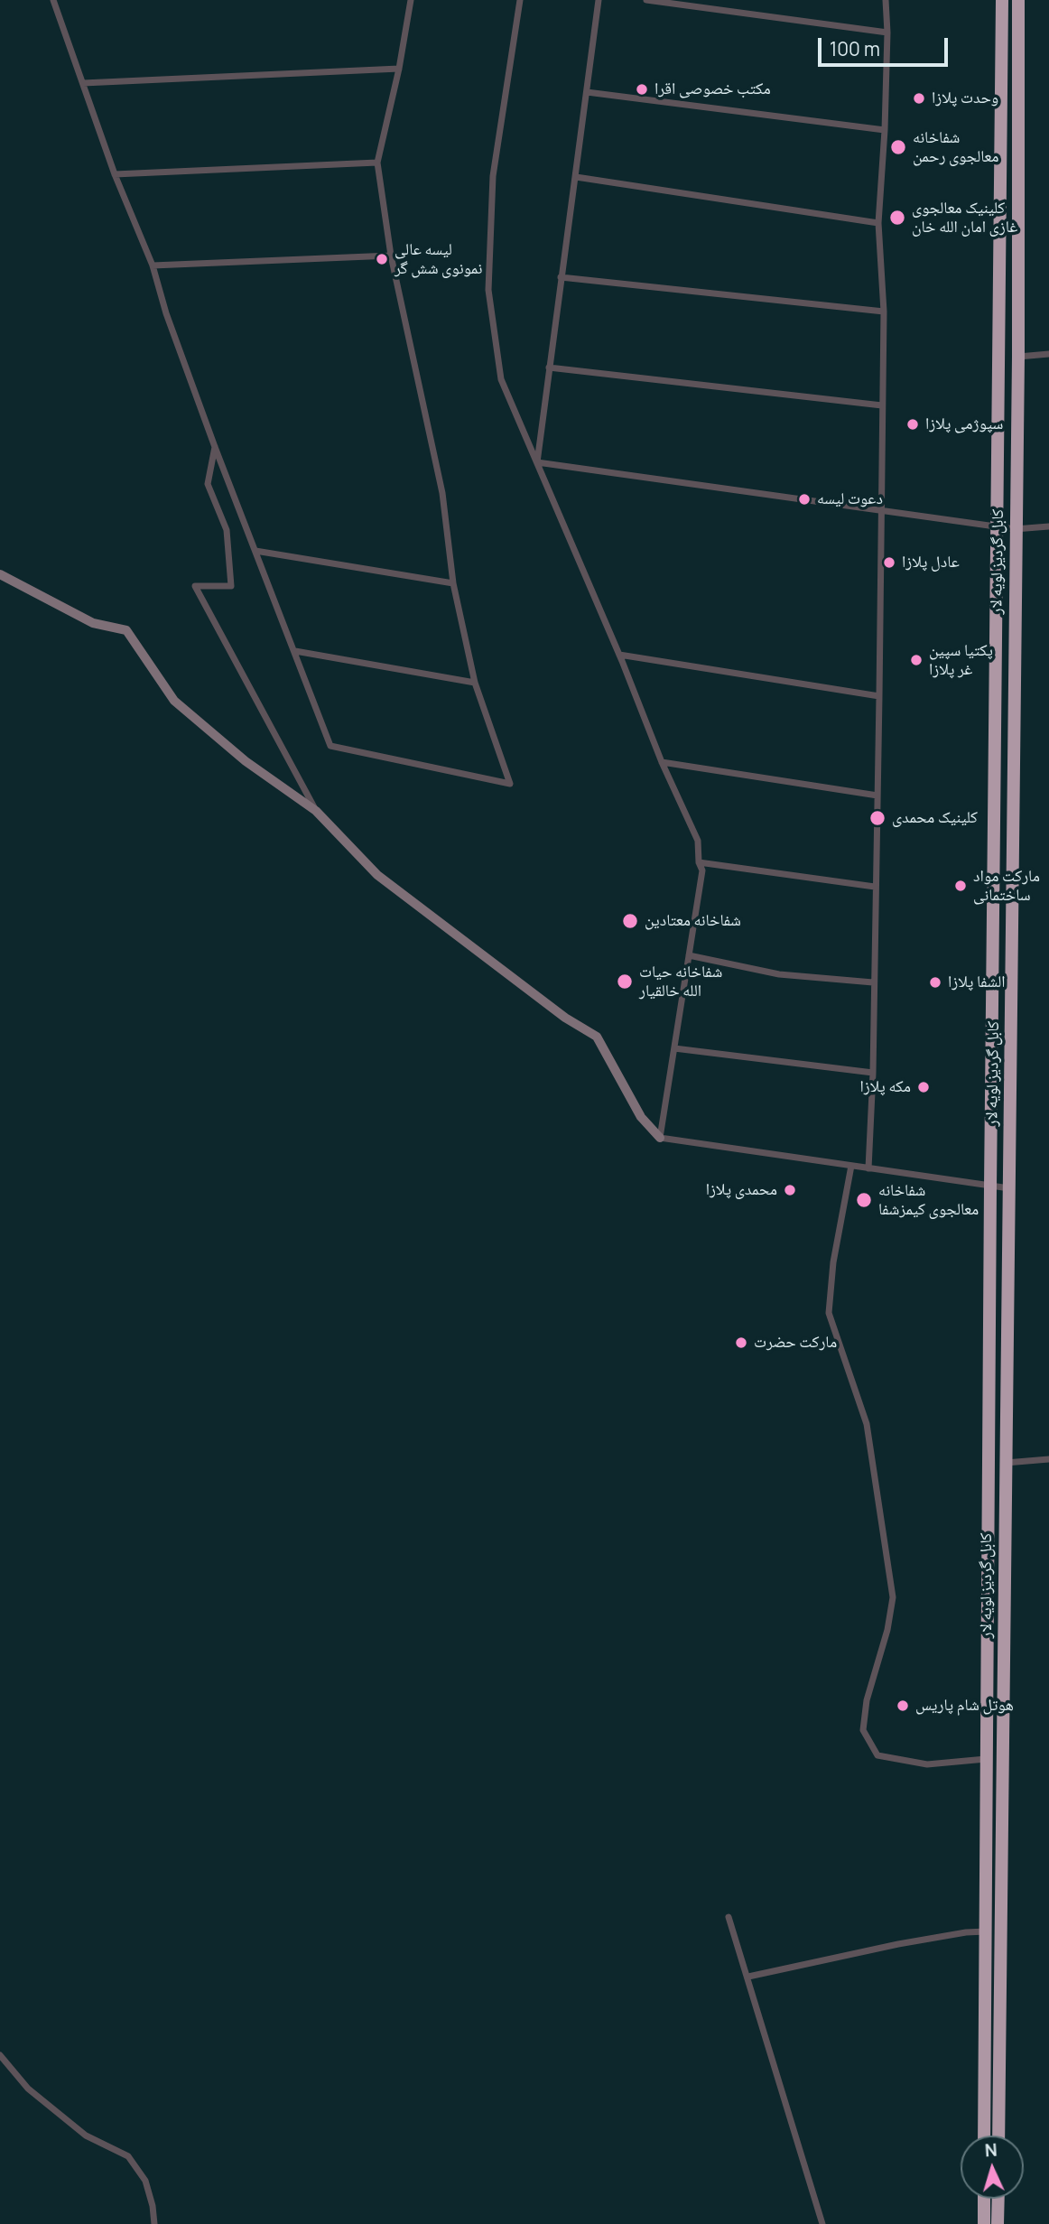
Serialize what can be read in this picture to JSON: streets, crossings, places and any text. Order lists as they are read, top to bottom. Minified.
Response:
{"streets":{"highway":["کابل گردیز لویه لار"]},"places":["مکتب خصوصی اقرا","وحدت پلازا","شفاخانه معالجوی رحمن","کلینیک معالجوی غازی امان الله خان","لیسه عالی نمونوی شش گر","سپوژمی پلازا","دعوت لیسه","عادل پلازا","پکتیا سپین غر پلازا","کلینیک محمدی","مارکت مواد ساختمانی","شفاخانه معتادین","شفاخانه حیات الله خالقیار","الشفا پلازا","مکه پلازا","محمدی پلازا","شفاخانه معالجوی کیمزشفا","مارکت حضرت","هوتل شام پاریس"],"scale_bar":"100 m","north":"top"}
